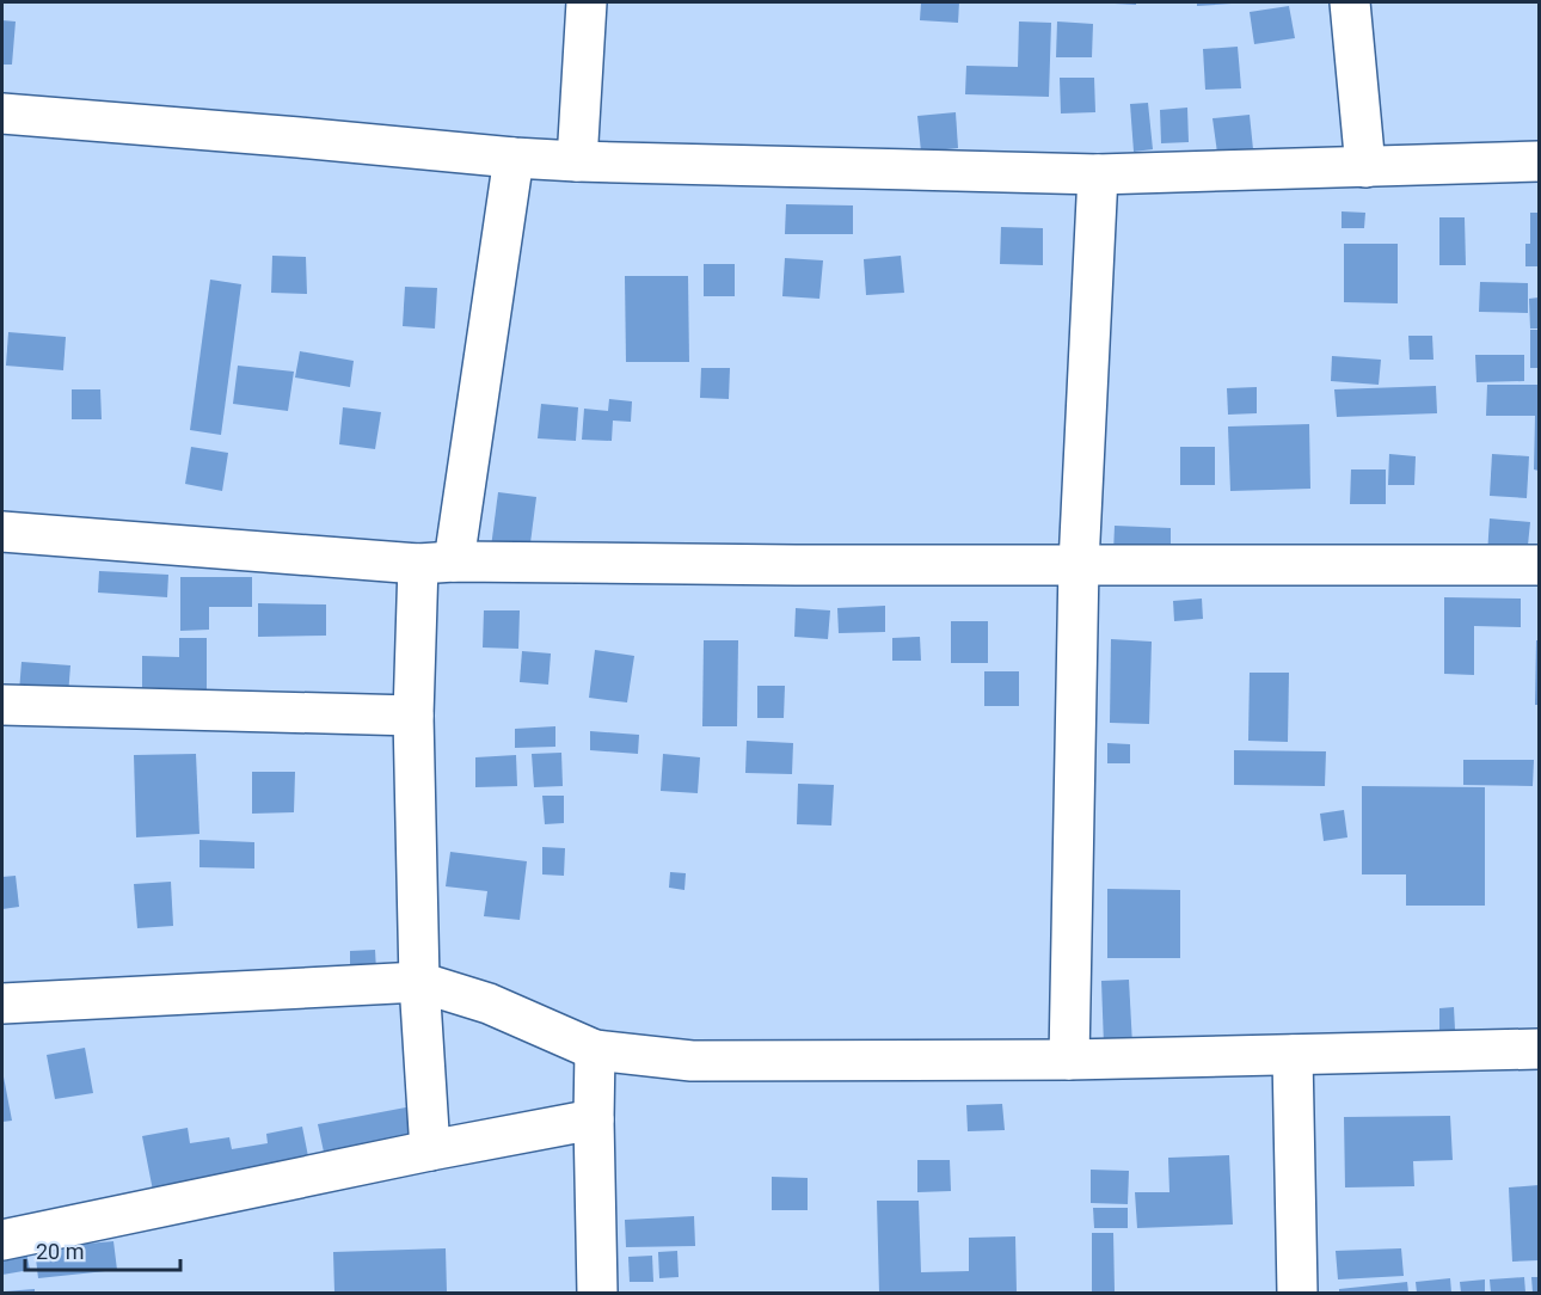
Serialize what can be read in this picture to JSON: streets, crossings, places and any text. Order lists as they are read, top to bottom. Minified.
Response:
{"scale_bar":"20 m"}
